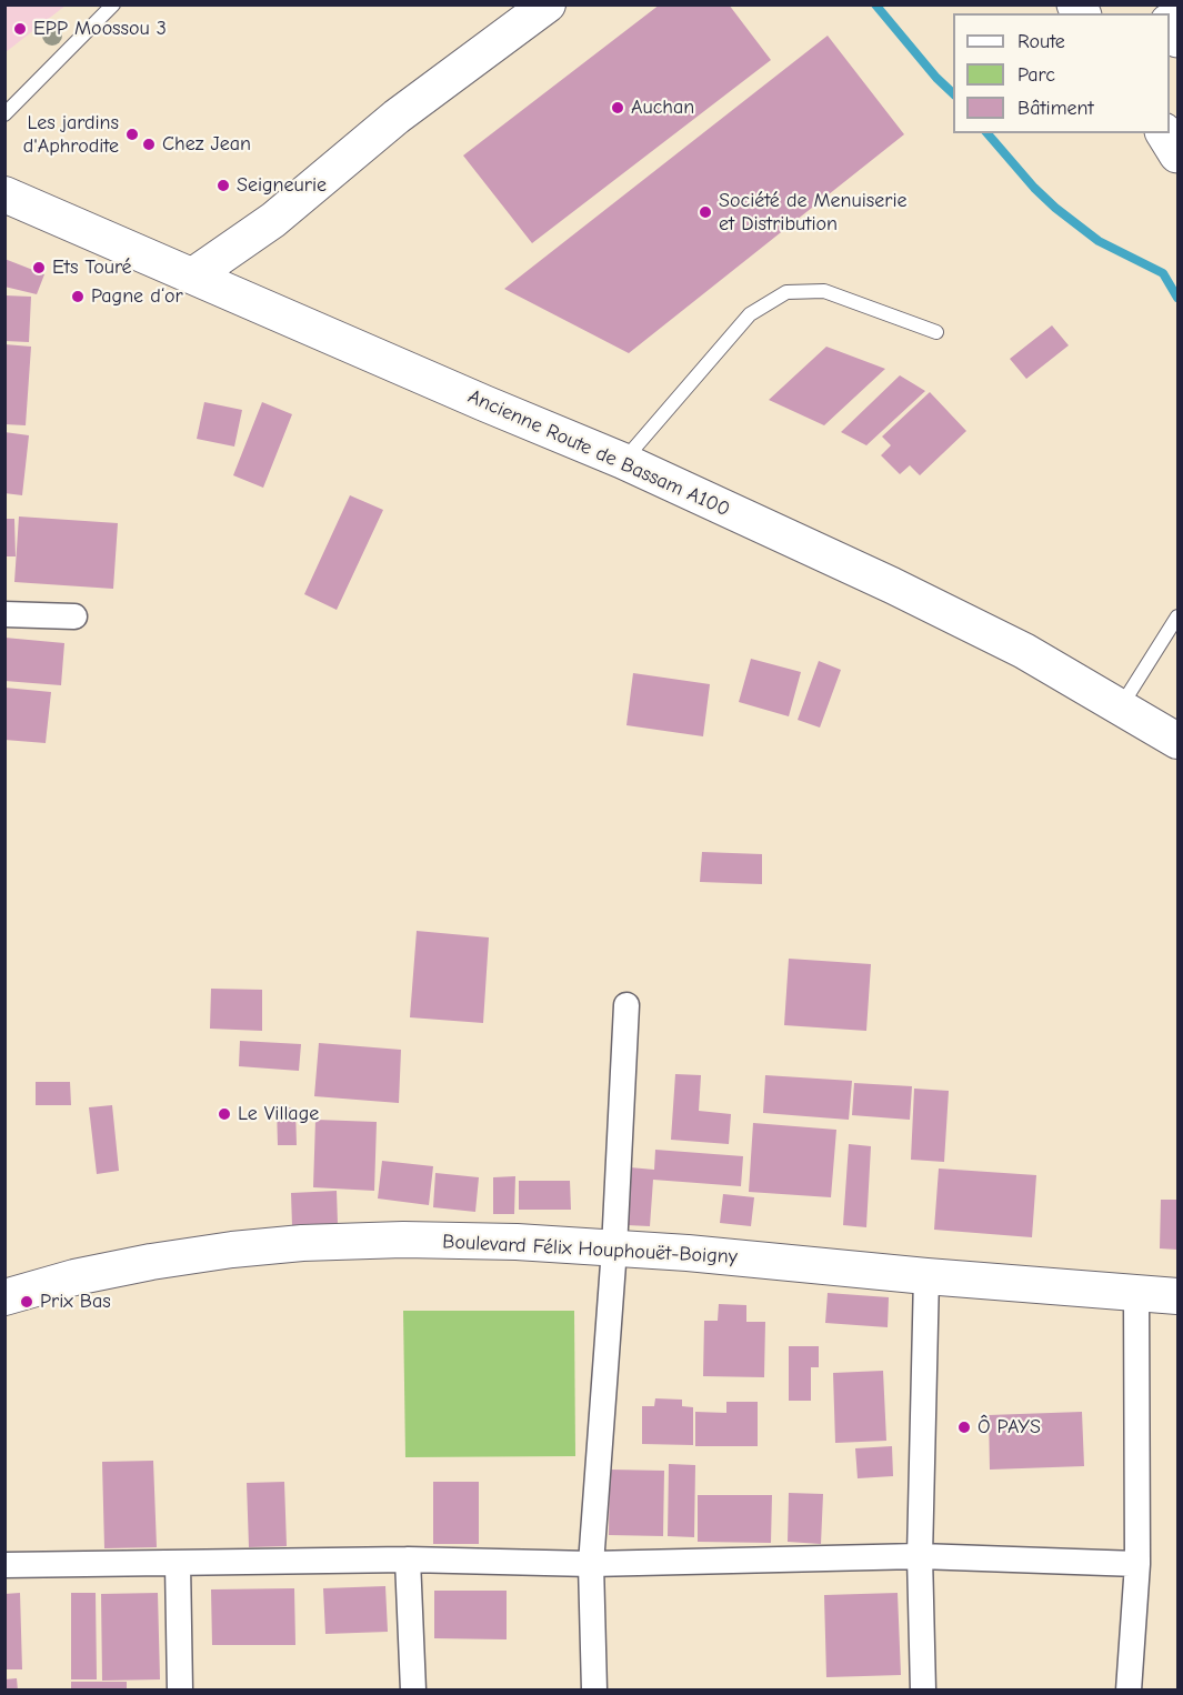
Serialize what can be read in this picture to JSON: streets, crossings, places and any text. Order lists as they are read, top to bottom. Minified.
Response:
{"streets":{"street":["Ancienne Route de Bassam A100","Boulevard Félix Houphouët-Boigny"]},"places":["EPP Moossou 3","Auchan","Les jardins d'Aphrodite","Chez Jean","Seigneurie","Société de Menuiserie et Distribution","Ets Touré","Pagne d‘or","Le Village","Prix Bas","Ô PAYS"],"legend":["Route","Parc","Bâtiment"]}
